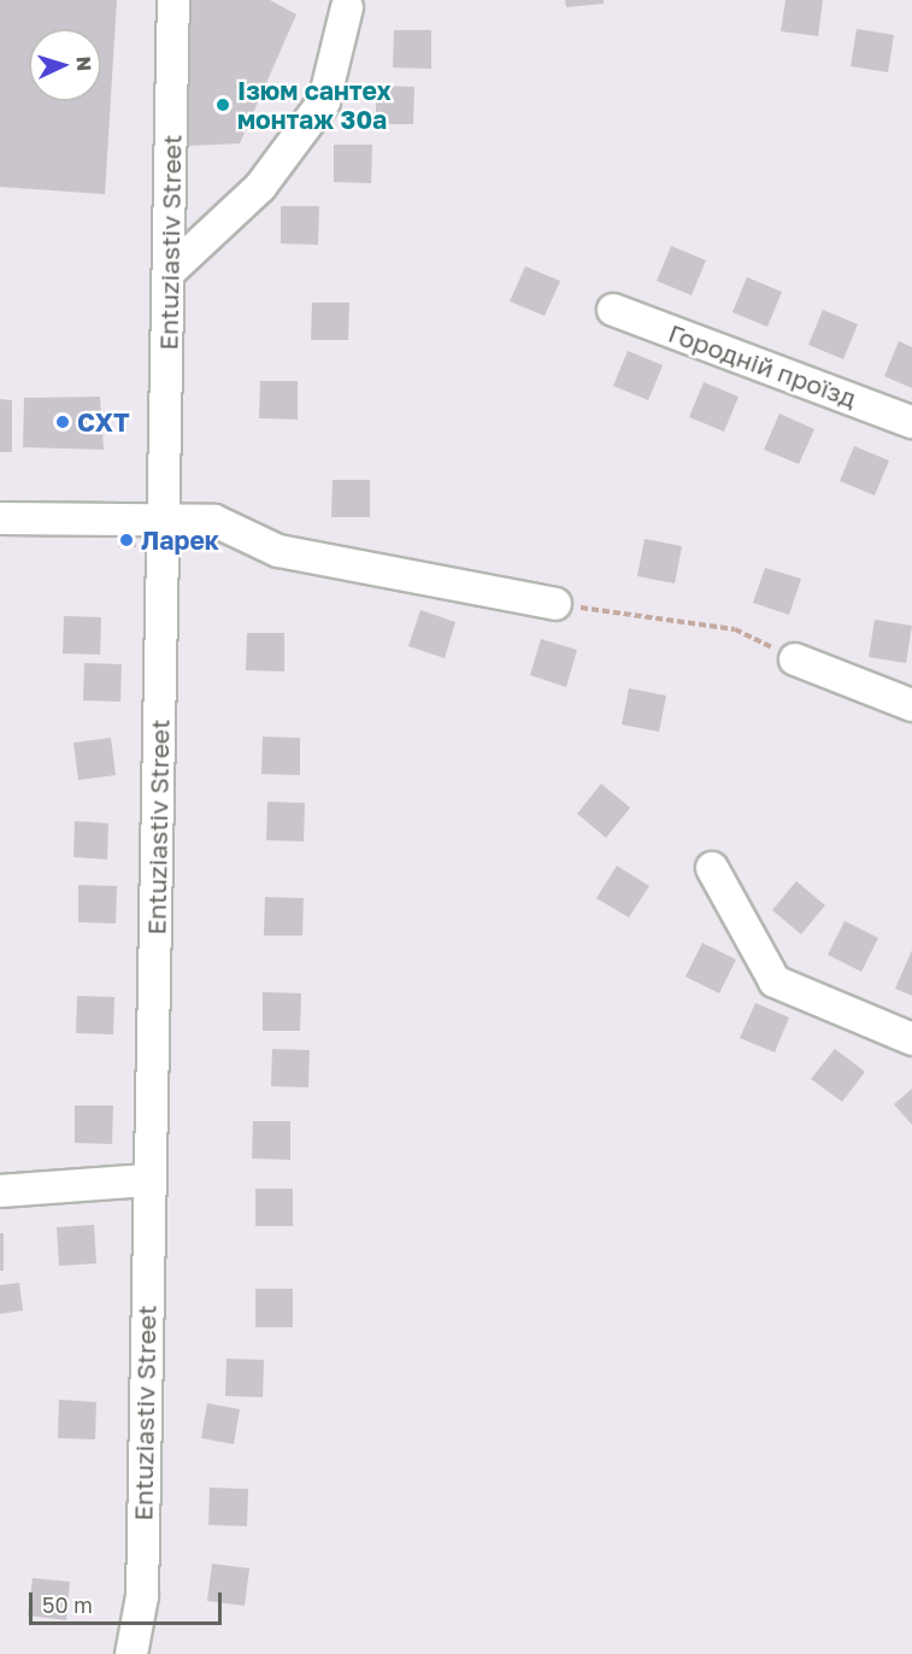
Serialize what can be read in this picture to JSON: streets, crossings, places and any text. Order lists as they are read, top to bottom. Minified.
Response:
{"streets":{"street":["Entuziastiv Street","Городній проїзд"]},"places":["Ізюм сантех монтаж 30a","СХТ","Ларек"],"scale_bar":"50 m","north":"right"}
